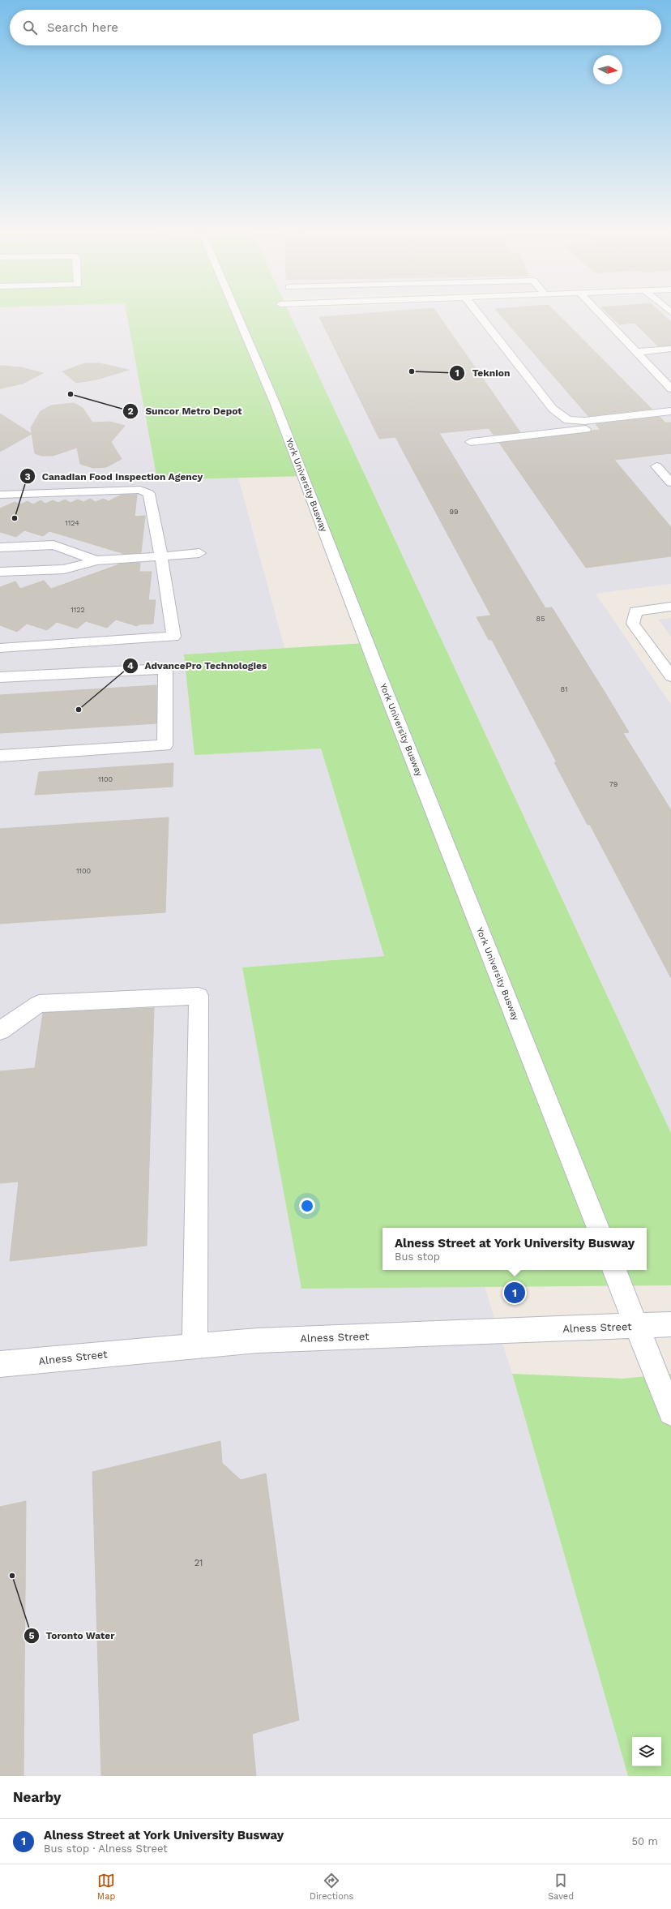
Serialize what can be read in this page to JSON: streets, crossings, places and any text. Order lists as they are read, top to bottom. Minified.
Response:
{"streets":{"street":["York University Busway","Alness Street"]},"places":["Teknion","Suncor Metro Depot","Canadian Food Inspection Agency","AdvancePro Technologies","Toronto Water"],"house_numbers":["99","1124","1122","85","81","1100","79","1100","21"],"north":"right","page":{"search":"Search here","popup":["Alness Street at York University Busway","Bus stop"],"pins":"1","heading":"Nearby","list":[{"mark":"1","name":"Alness Street at York University Busway","note":"Bus stop · Alness Street","value":"50 m"}],"nav":["Map","Directions","Saved"]}}
